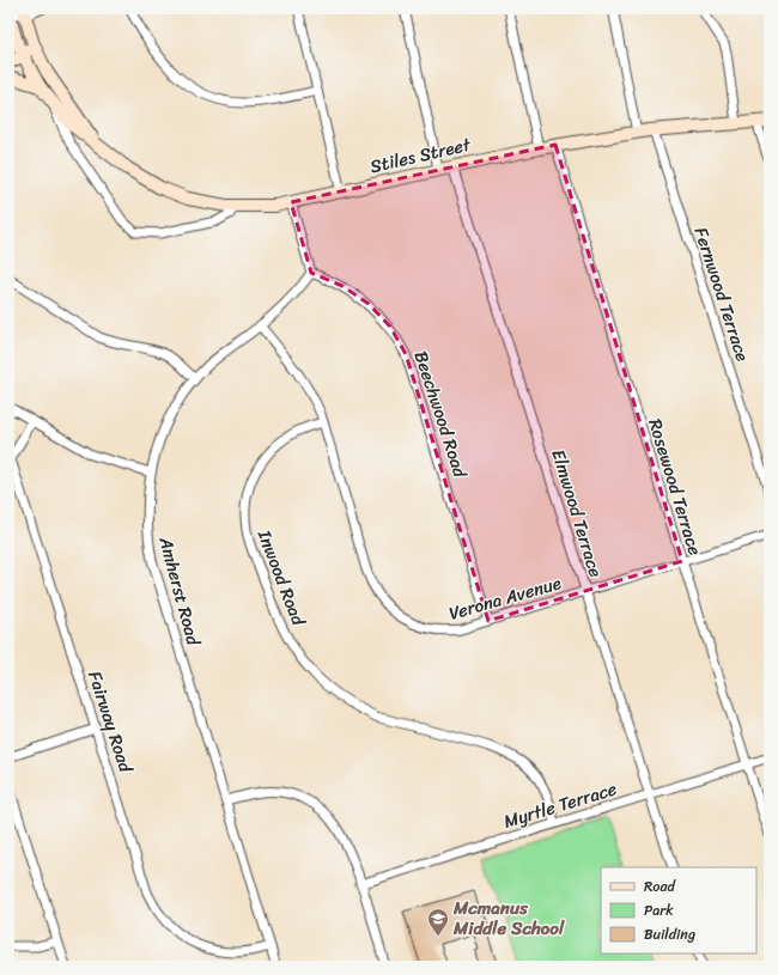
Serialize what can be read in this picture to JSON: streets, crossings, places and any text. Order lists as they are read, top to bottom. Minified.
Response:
{"streets":{"main road":["Stiles Street"],"street":["Fernwood Terrace","Beechwood Road","Rosewood Terrace","Elmwood Terrace","Inwood Road","Amherst Road","Verona Avenue","Fairway Road","Myrtle Terrace"]},"crossings":[["Stiles Street","Fernwood Terrace"],["Stiles Street","Rosewood Terrace"],["Stiles Street","Elmwood Terrace"],["Beechwood Road","Amherst Road"],["Beechwood Road","Verona Avenue"],["Rosewood Terrace","Verona Avenue"],["Rosewood Terrace","Myrtle Terrace"],["Elmwood Terrace","Verona Avenue"],["Elmwood Terrace","Myrtle Terrace"],["Inwood Road","Verona Avenue"],["Inwood Road","Myrtle Terrace"],["Amherst Road","Verona Avenue"],["Amherst Road","Fairway Road"]],"places":{"school or university":["Mcmanus Middle School"]},"legend":["Road","Park","Building"]}
